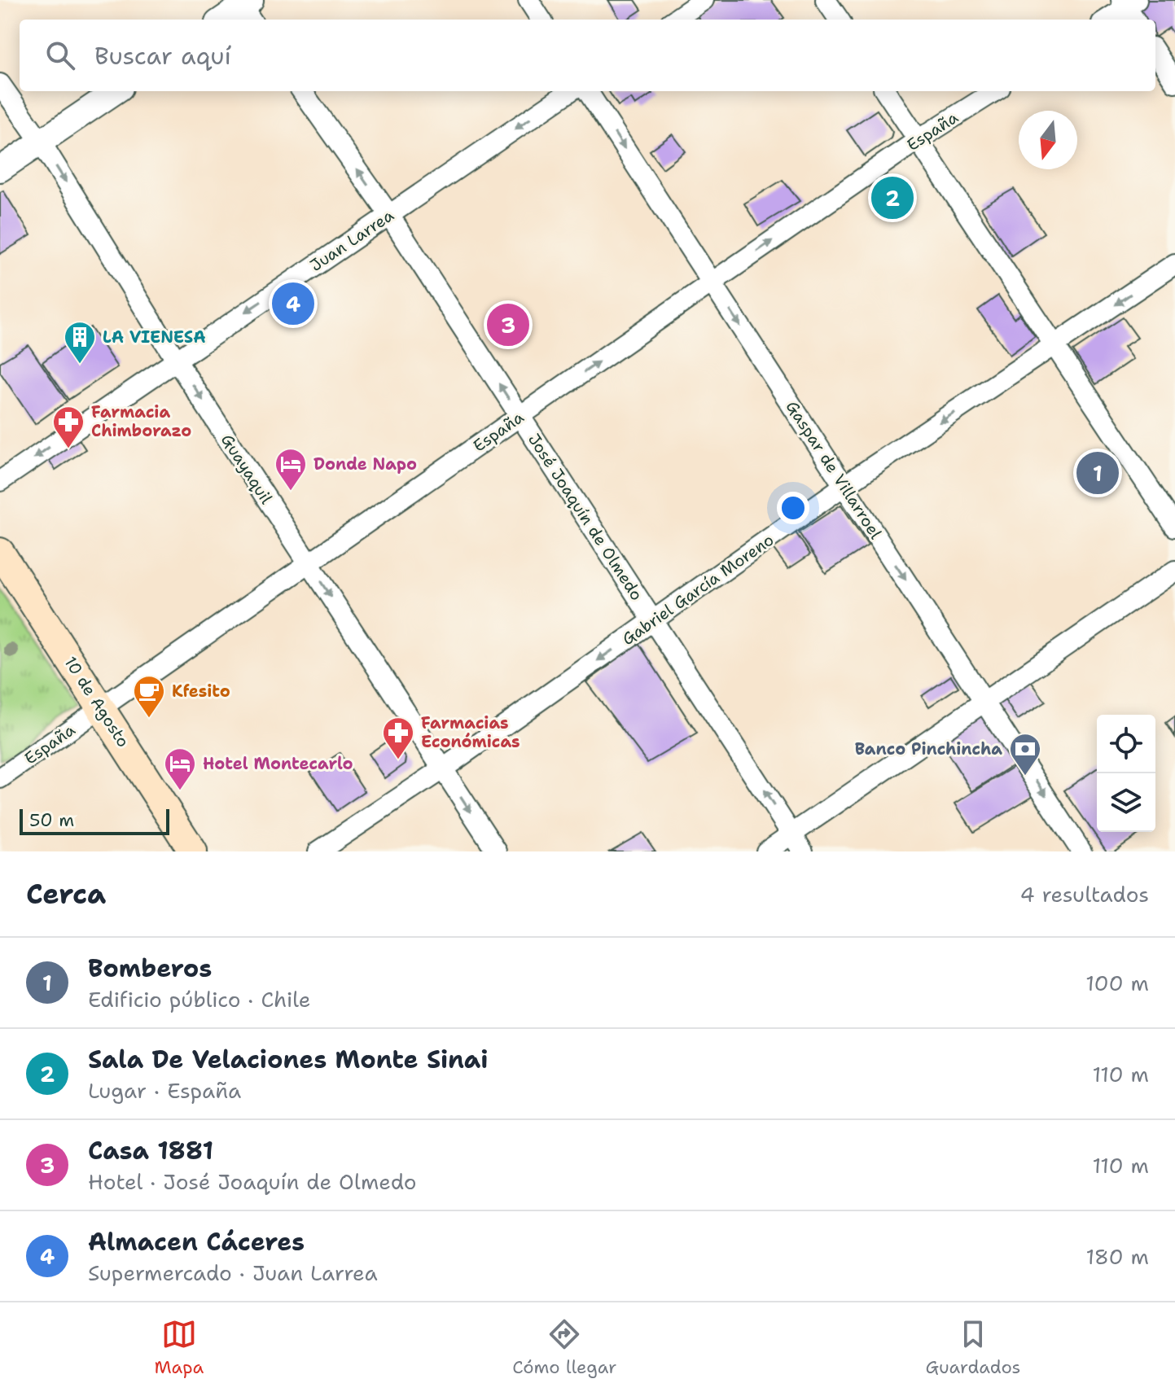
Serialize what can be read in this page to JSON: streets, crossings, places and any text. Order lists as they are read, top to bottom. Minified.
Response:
{"streets":{"main road":["10 de Agosto"],"street":["España","Juan Larrea","Guayaquil","Gaspar de Villarroel","José Joaquín de Olmedo","Gabriel García Moreno"]},"crossings":[["España","Guayaquil"],["España","Gaspar de Villarroel"],["España","José Joaquín de Olmedo"],["España","10 de Agosto"],["Juan Larrea","Guayaquil"],["Juan Larrea","José Joaquín de Olmedo"],["Guayaquil","Gabriel García Moreno"],["Gaspar de Villarroel","Gabriel García Moreno"],["José Joaquín de Olmedo","Gabriel García Moreno"]],"one_way":["España","Juan Larrea","Guayaquil","Gaspar de Villarroel","José Joaquín de Olmedo","Gabriel García Moreno"],"places":{"building":["LA VIENESA"],"pharmacy":["Farmacia Chimborazo","Farmacias Económicas"],"hotel":["Donde Napo","Hotel Montecarlo"],"cafe":["Kfesito"],"bank":["Banco Pinchincha"]},"scale_bar":"50 m","north":"bottom","page":{"search":"Buscar aquí","pins":["2","4","3","1"],"scale":"50 m","heading":["Cerca","4 resultados"],"list":[{"mark":"1","name":"Bomberos","note":"Edificio público · Chile","value":"100 m"},{"mark":"2","name":"Sala De Velaciones Monte Sinai","note":"Lugar · España","value":"110 m"},{"mark":"3","name":"Casa 1881","note":"Hotel · José Joaquín de Olmedo","value":"110 m"},{"mark":"4","name":"Almacen Cáceres","note":"Supermercado · Juan Larrea","value":"180 m"}],"nav":["Mapa","Cómo llegar","Guardados"]}}
